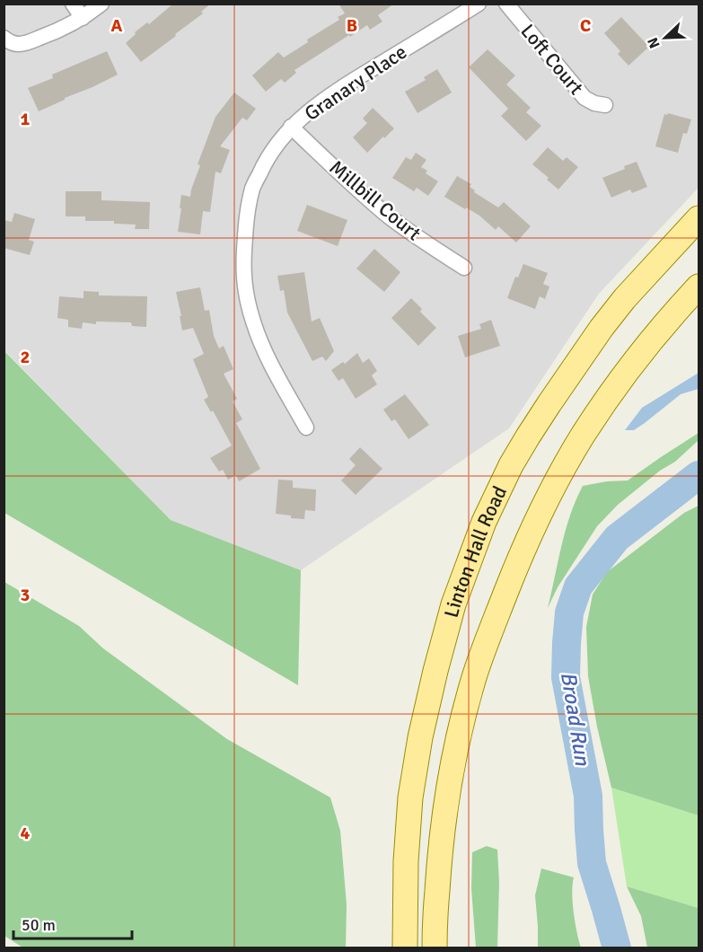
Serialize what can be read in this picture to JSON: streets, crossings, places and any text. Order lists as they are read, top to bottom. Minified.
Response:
{"streets":{"main road":["Linton Hall Road"],"street":["Loft Court","Granary Place","Millbill Court"]},"crossings":[["Granary Place","Millbill Court"]],"water":["Broad Run"],"scale_bar":"50 m","north":"bottom left","grid":{"columns":["A","B","C"],"rows":["1","2","3","4"]}}
